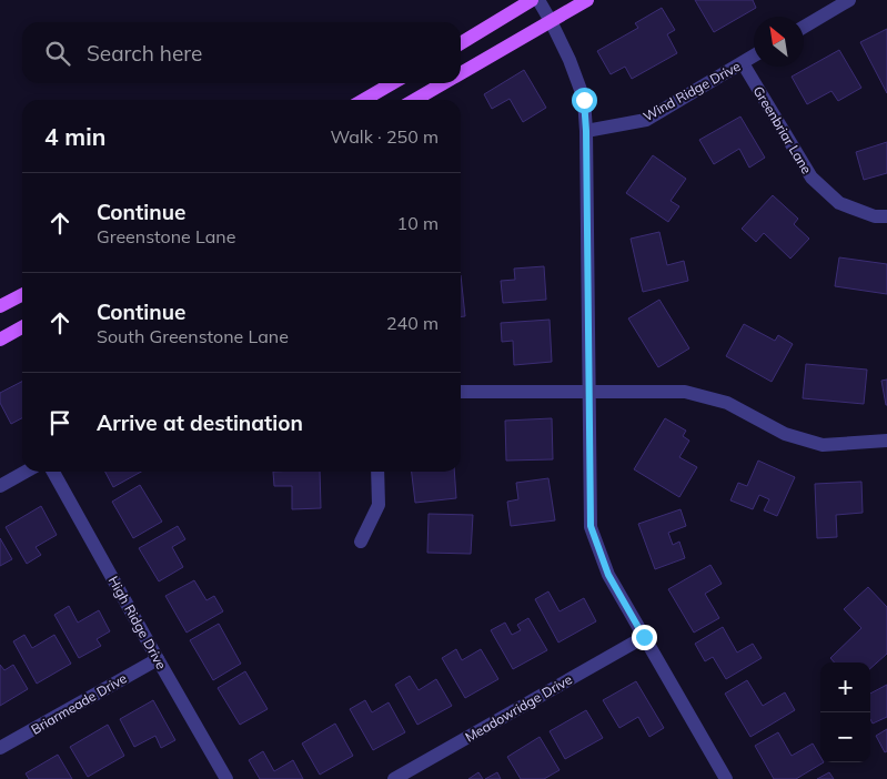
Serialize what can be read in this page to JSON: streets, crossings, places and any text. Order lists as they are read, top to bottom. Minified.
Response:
{"streets":{"street":["Wind Ridge Drive","Greenbriar Lane","High Ridge Drive","Briarmeade Drive","Meadowridge Drive"]},"crossings":[["Wind Ridge Drive","Greenbriar Lane"],["High Ridge Drive","Briarmeade Drive"]],"north":"top left","page":{"search":"Search here","heading":["4 min","Walk · 250 m"],"list":[["Continue","Greenstone Lane","10 m"],["Continue","South Greenstone Lane","240 m"],"Arrive at destination"],"map_buttons":["+","−"]}}
